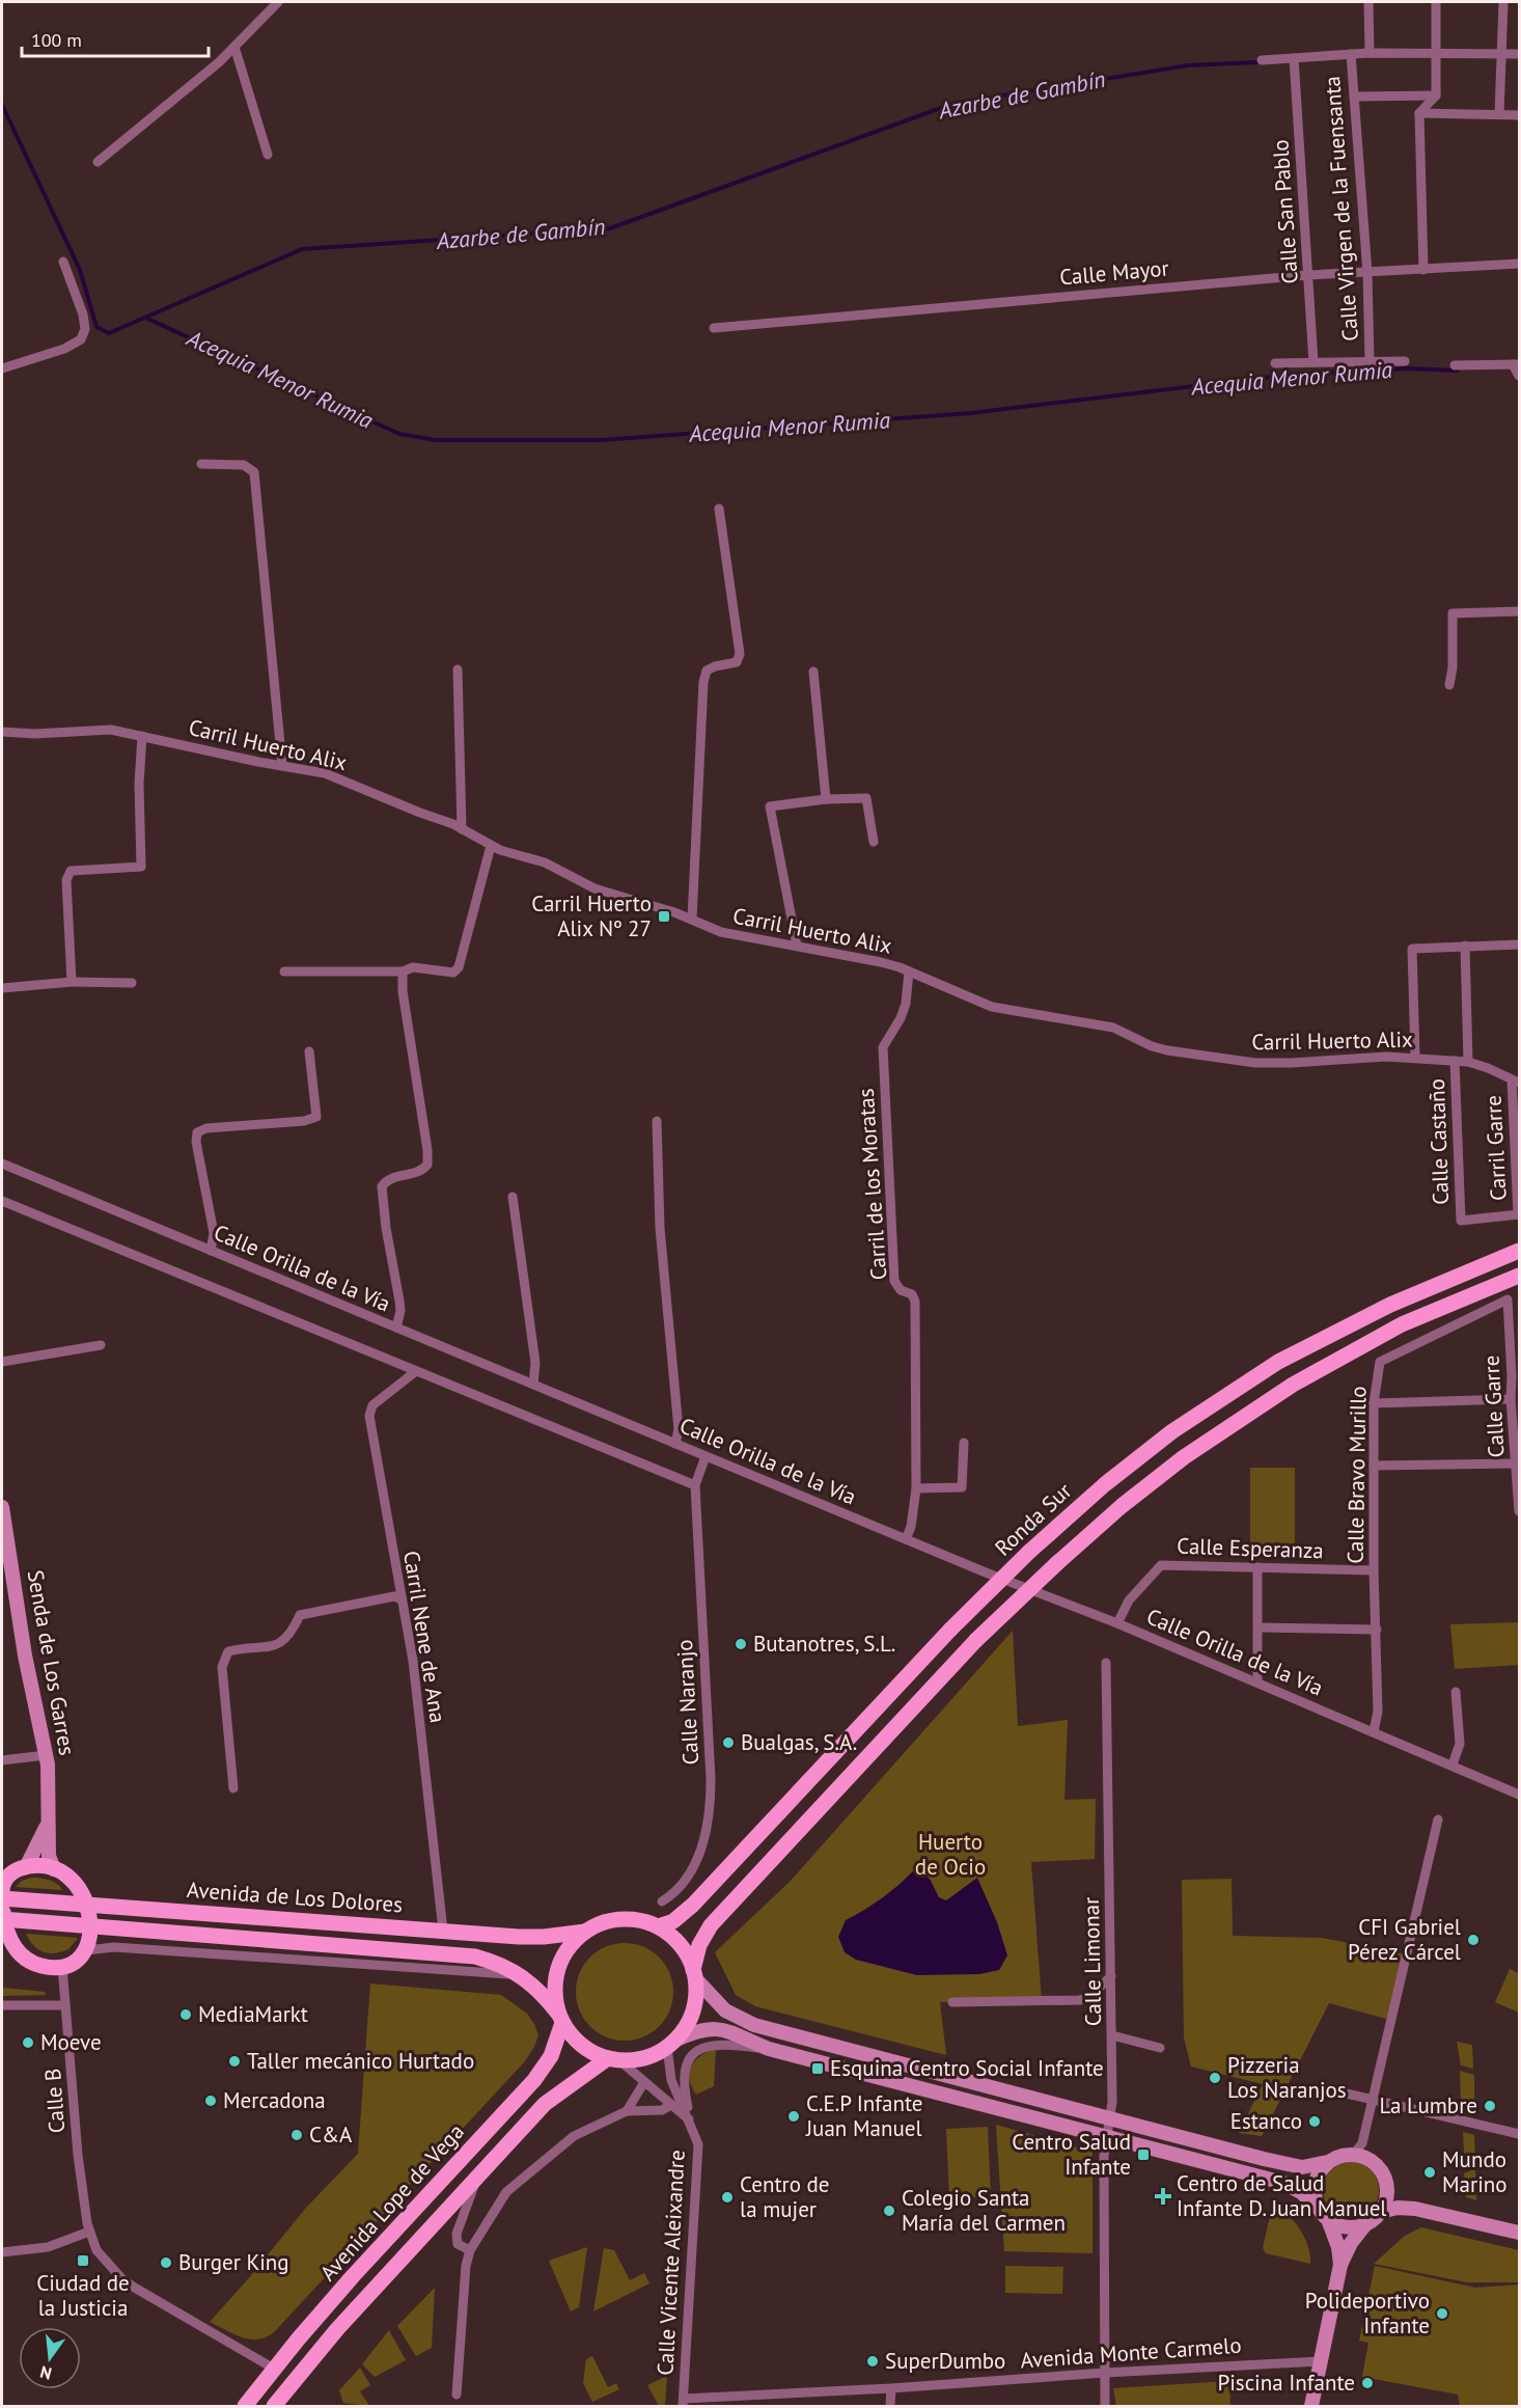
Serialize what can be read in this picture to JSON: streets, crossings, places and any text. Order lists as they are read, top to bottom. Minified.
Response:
{"streets":{"main road":["Ronda Sur","Senda de Los Garres","Avenida de Los Dolores","Avenida Lope de Vega"],"street":["Calle Virgen de la Fuensanta","Calle San Pablo","Calle Mayor","Carril Huerto Alix","Calle Castaño","Carril Garre","Carril de los Moratas","Calle Orilla de la Vía","Calle Garre","Calle Bravo Murillo","Calle Esperanza","Carril Nene de Ana","Calle Naranjo","Calle Limonar","Calle B","Calle Vicente Aleixandre","Avenida Monte Carmelo"]},"crossings":[["Calle Virgen de la Fuensanta","Calle Mayor"],["Calle San Pablo","Calle Mayor"],["Carril Huerto Alix","Calle Castaño"],["Carril Huerto Alix","Carril Garre"],["Carril Huerto Alix","Carril de los Moratas"],["Calle Castaño","Carril Garre"],["Carril de los Moratas","Calle Orilla de la Vía"],["Calle Orilla de la Vía","Calle Bravo Murillo"],["Calle Orilla de la Vía","Calle Esperanza"],["Calle Garre","Calle Bravo Murillo"],["Calle Bravo Murillo","Calle Esperanza"],["Ronda Sur","Avenida de Los Dolores"],["Ronda Sur","Avenida Lope de Vega"],["Ronda Sur","Calle Vicente Aleixandre"],["Carril Nene de Ana","Avenida de Los Dolores"],["Avenida de Los Dolores","Avenida Lope de Vega"],["Avenida de Los Dolores","Calle Vicente Aleixandre"],["Calle Limonar","Avenida Monte Carmelo"],["Calle B","Avenida Lope de Vega"],["Avenida Lope de Vega","Calle Vicente Aleixandre"],["Calle Vicente Aleixandre","Avenida Monte Carmelo"]],"water":["Azarbe de Gambín","Acequia Menor Rumia"],"parks":["Huerto de Ocio"],"places":{"transit":["Carril Huerto Alix Nº 27","Esquina Centro Social Infante","Centro Salud Infante","Ciudad de la Justicia"],"other":["Butanotres, S.L.","Bualgas, S.A.","CFI Gabriel Pérez Cárcel","MediaMarkt","Moeve","Taller mecánico Hurtado","Pizzeria Los Naranjos","Mercadona","La Lumbre","C.E.P Infante Juan Manuel","Estanco","C&A","Mundo Marino","Centro de la mujer","Colegio Santa María del Carmen","Burger King","Polideportivo Infante","SuperDumbo","Piscina Infante"],"health":["Centro de Salud Infante D. Juan Manuel"]},"scale_bar":"100 m","north":"bottom"}
